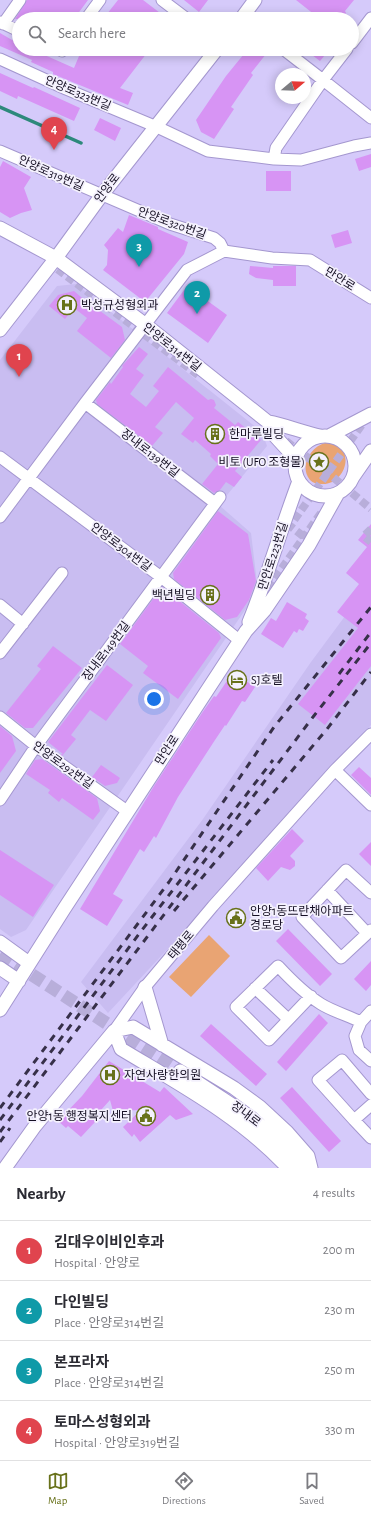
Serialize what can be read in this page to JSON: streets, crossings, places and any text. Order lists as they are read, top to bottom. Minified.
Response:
{"streets":{"street":["안양로323번길","안양로319번길","안양로","안양로320번길","만안로","안양로314번길","장내로139번길","안양로304번길","만안로223번길","장내로149번길","안양로292번길","태평로","장내로"]},"crossings":[["안양로323번길","안양로"],["안양로319번길","안양로"],["안양로319번길","안양로320번길"],["안양로","안양로320번길"],["안양로","안양로314번길"],["안양로320번길","만안로"],["만안로","안양로304번길"],["만안로","만안로223번길"],["만안로","안양로292번길"],["장내로139번길","장내로149번길"],["안양로304번길","만안로223번길"],["안양로304번길","장내로149번길"],["장내로149번길","안양로292번길"]],"places":{"hospital":["박성규성형외과","자연사랑한의원"],"building":["한마루빌딩","백년빌딩"],"place":["비토 (UFO 조형물)"],"hotel":["SJ호텔"],"public building":["안양1동뜨란채아파트 경로당","안양1동 행정복지센터"]},"north":"right","page":{"search":"Search here","pins":["4","3","2","1"],"heading":["Nearby","4 results"],"list":[{"mark":"1","name":"김대우이비인후과","note":"Hospital · 안양로","value":"200 m"},{"mark":"2","name":"다인빌딩","note":"Place · 안양로314번길","value":"230 m"},{"mark":"3","name":"본프라자","note":"Place · 안양로314번길","value":"250 m"},{"mark":"4","name":"토마스성형외과","note":"Hospital · 안양로319번길","value":"330 m"}],"nav":["Map","Directions","Saved"]}}
